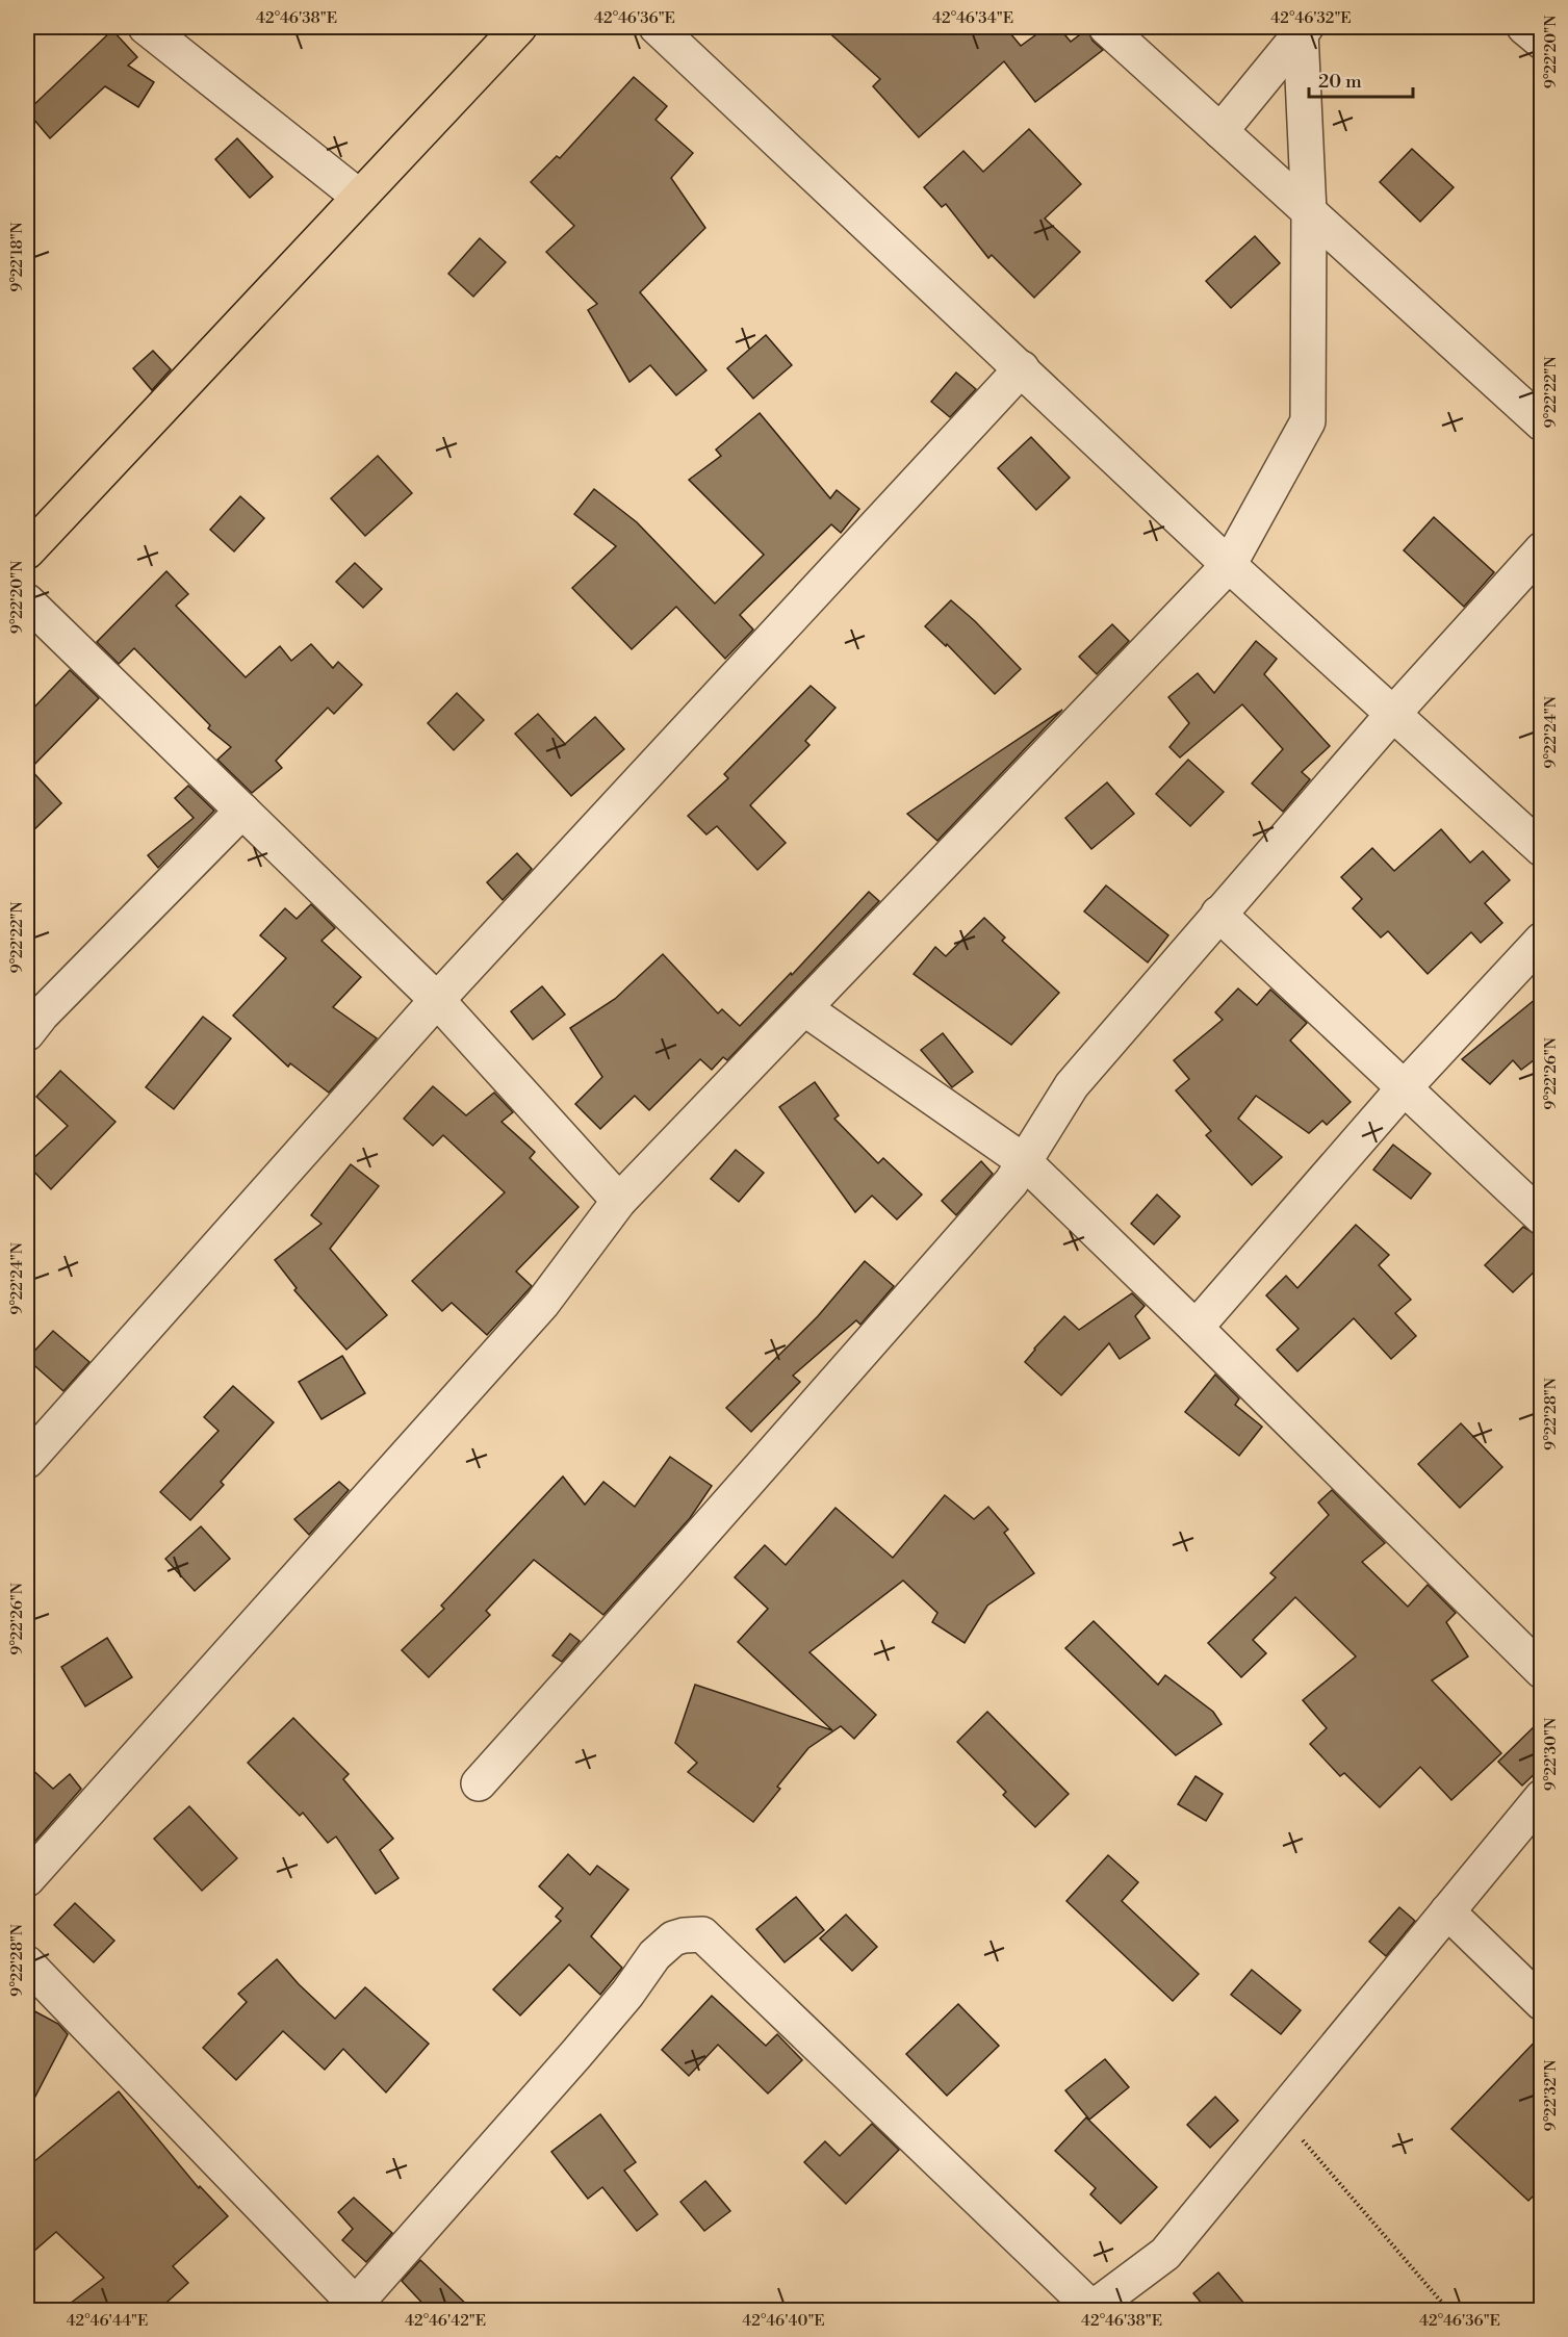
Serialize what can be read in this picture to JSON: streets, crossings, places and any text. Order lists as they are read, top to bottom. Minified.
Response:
{"scale_bar":"20 m","coordinates":["42°46'38\"E","42°46'36\"E","42°46'34\"E","42°46'32\"E","9°22'20\"N","9°22'18\"N","9°22'22\"N","9°22'24\"N","9°22'26\"N","9°22'28\"N","9°22'30\"N","9°22'32\"N","42°46'44\"E","42°46'42\"E","42°46'40\"E"]}
